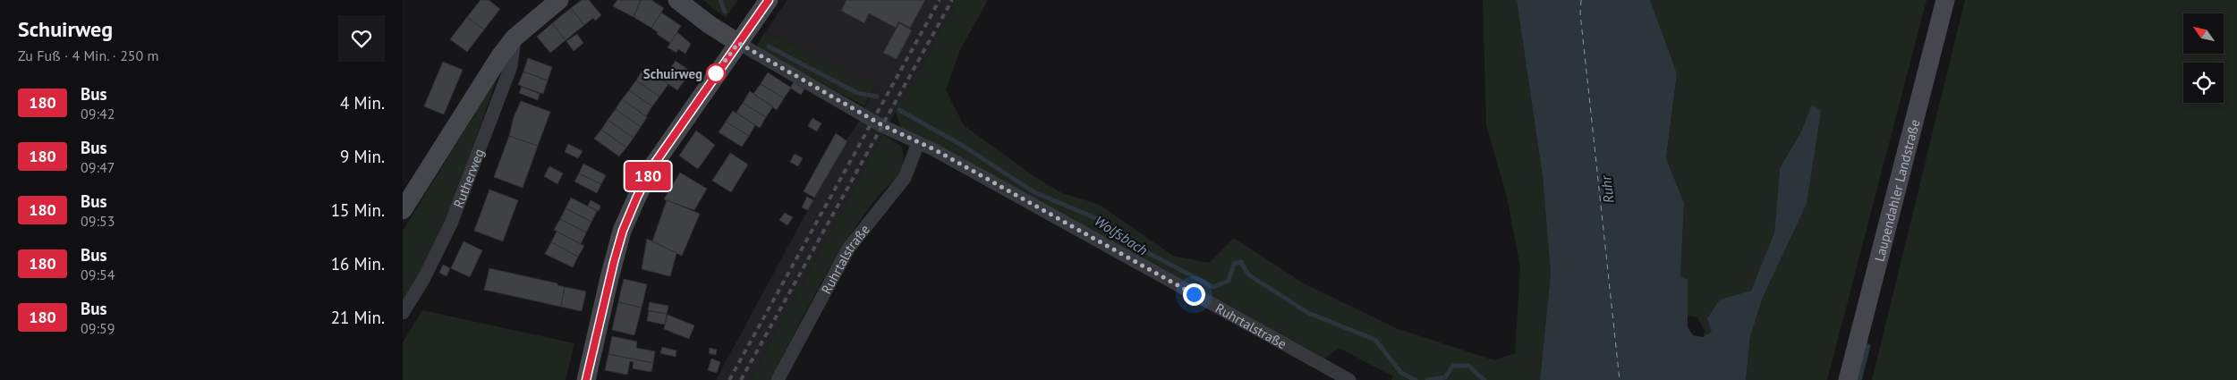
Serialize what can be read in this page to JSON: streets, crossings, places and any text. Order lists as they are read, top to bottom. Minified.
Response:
{"streets":{"main road":["Laupendahler Landstraße"],"street":["Rutherweg","Ruhrtalstraße"]},"water":["Ruhr","Wolfsbach"],"places":["Schuirweg"],"lines":["bus line 180"],"north":"top left","page":{"heading":["Schuirweg","Zu Fuß · 4 Min. · 250 m"],"on_map":"180","list":[{"mark":"180","name":"Bus","note":"09:42","value":"4 Min."},{"mark":"180","name":"Bus","note":"09:47","value":"9 Min."},{"mark":"180","name":"Bus","note":"09:53","value":"15 Min."},{"mark":"180","name":"Bus","note":"09:54","value":"16 Min."},{"mark":"180","name":"Bus","note":"09:59","value":"21 Min."}]}}
